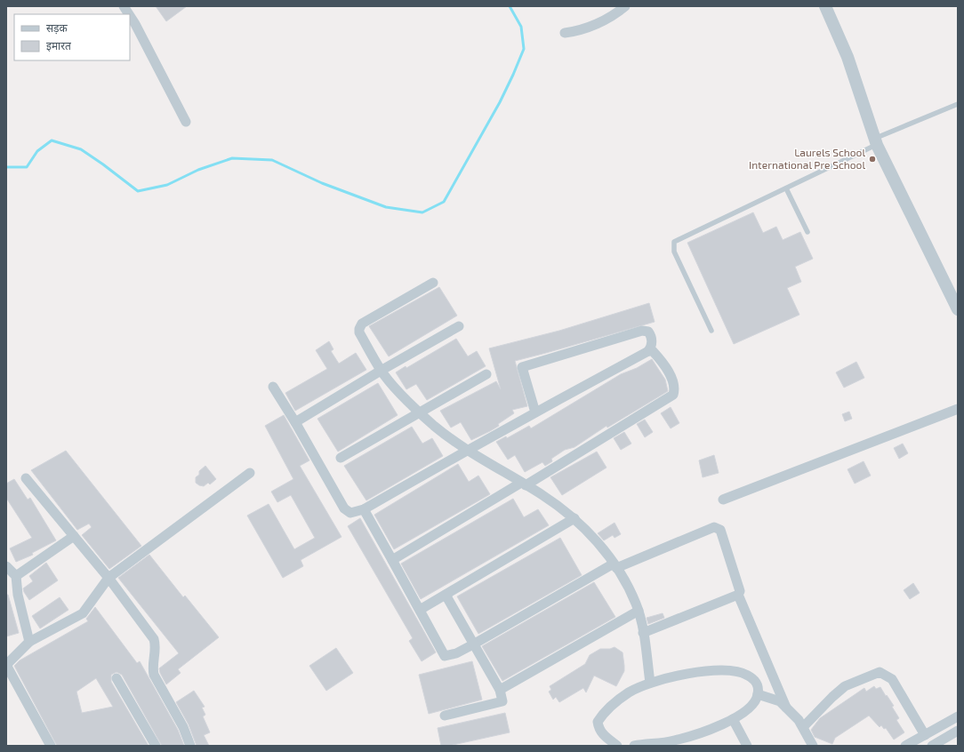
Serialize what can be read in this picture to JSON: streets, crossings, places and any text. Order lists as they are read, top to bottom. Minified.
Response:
{"places":["Laurels School International Pre School"],"legend":["सड़क","इमारत"]}
